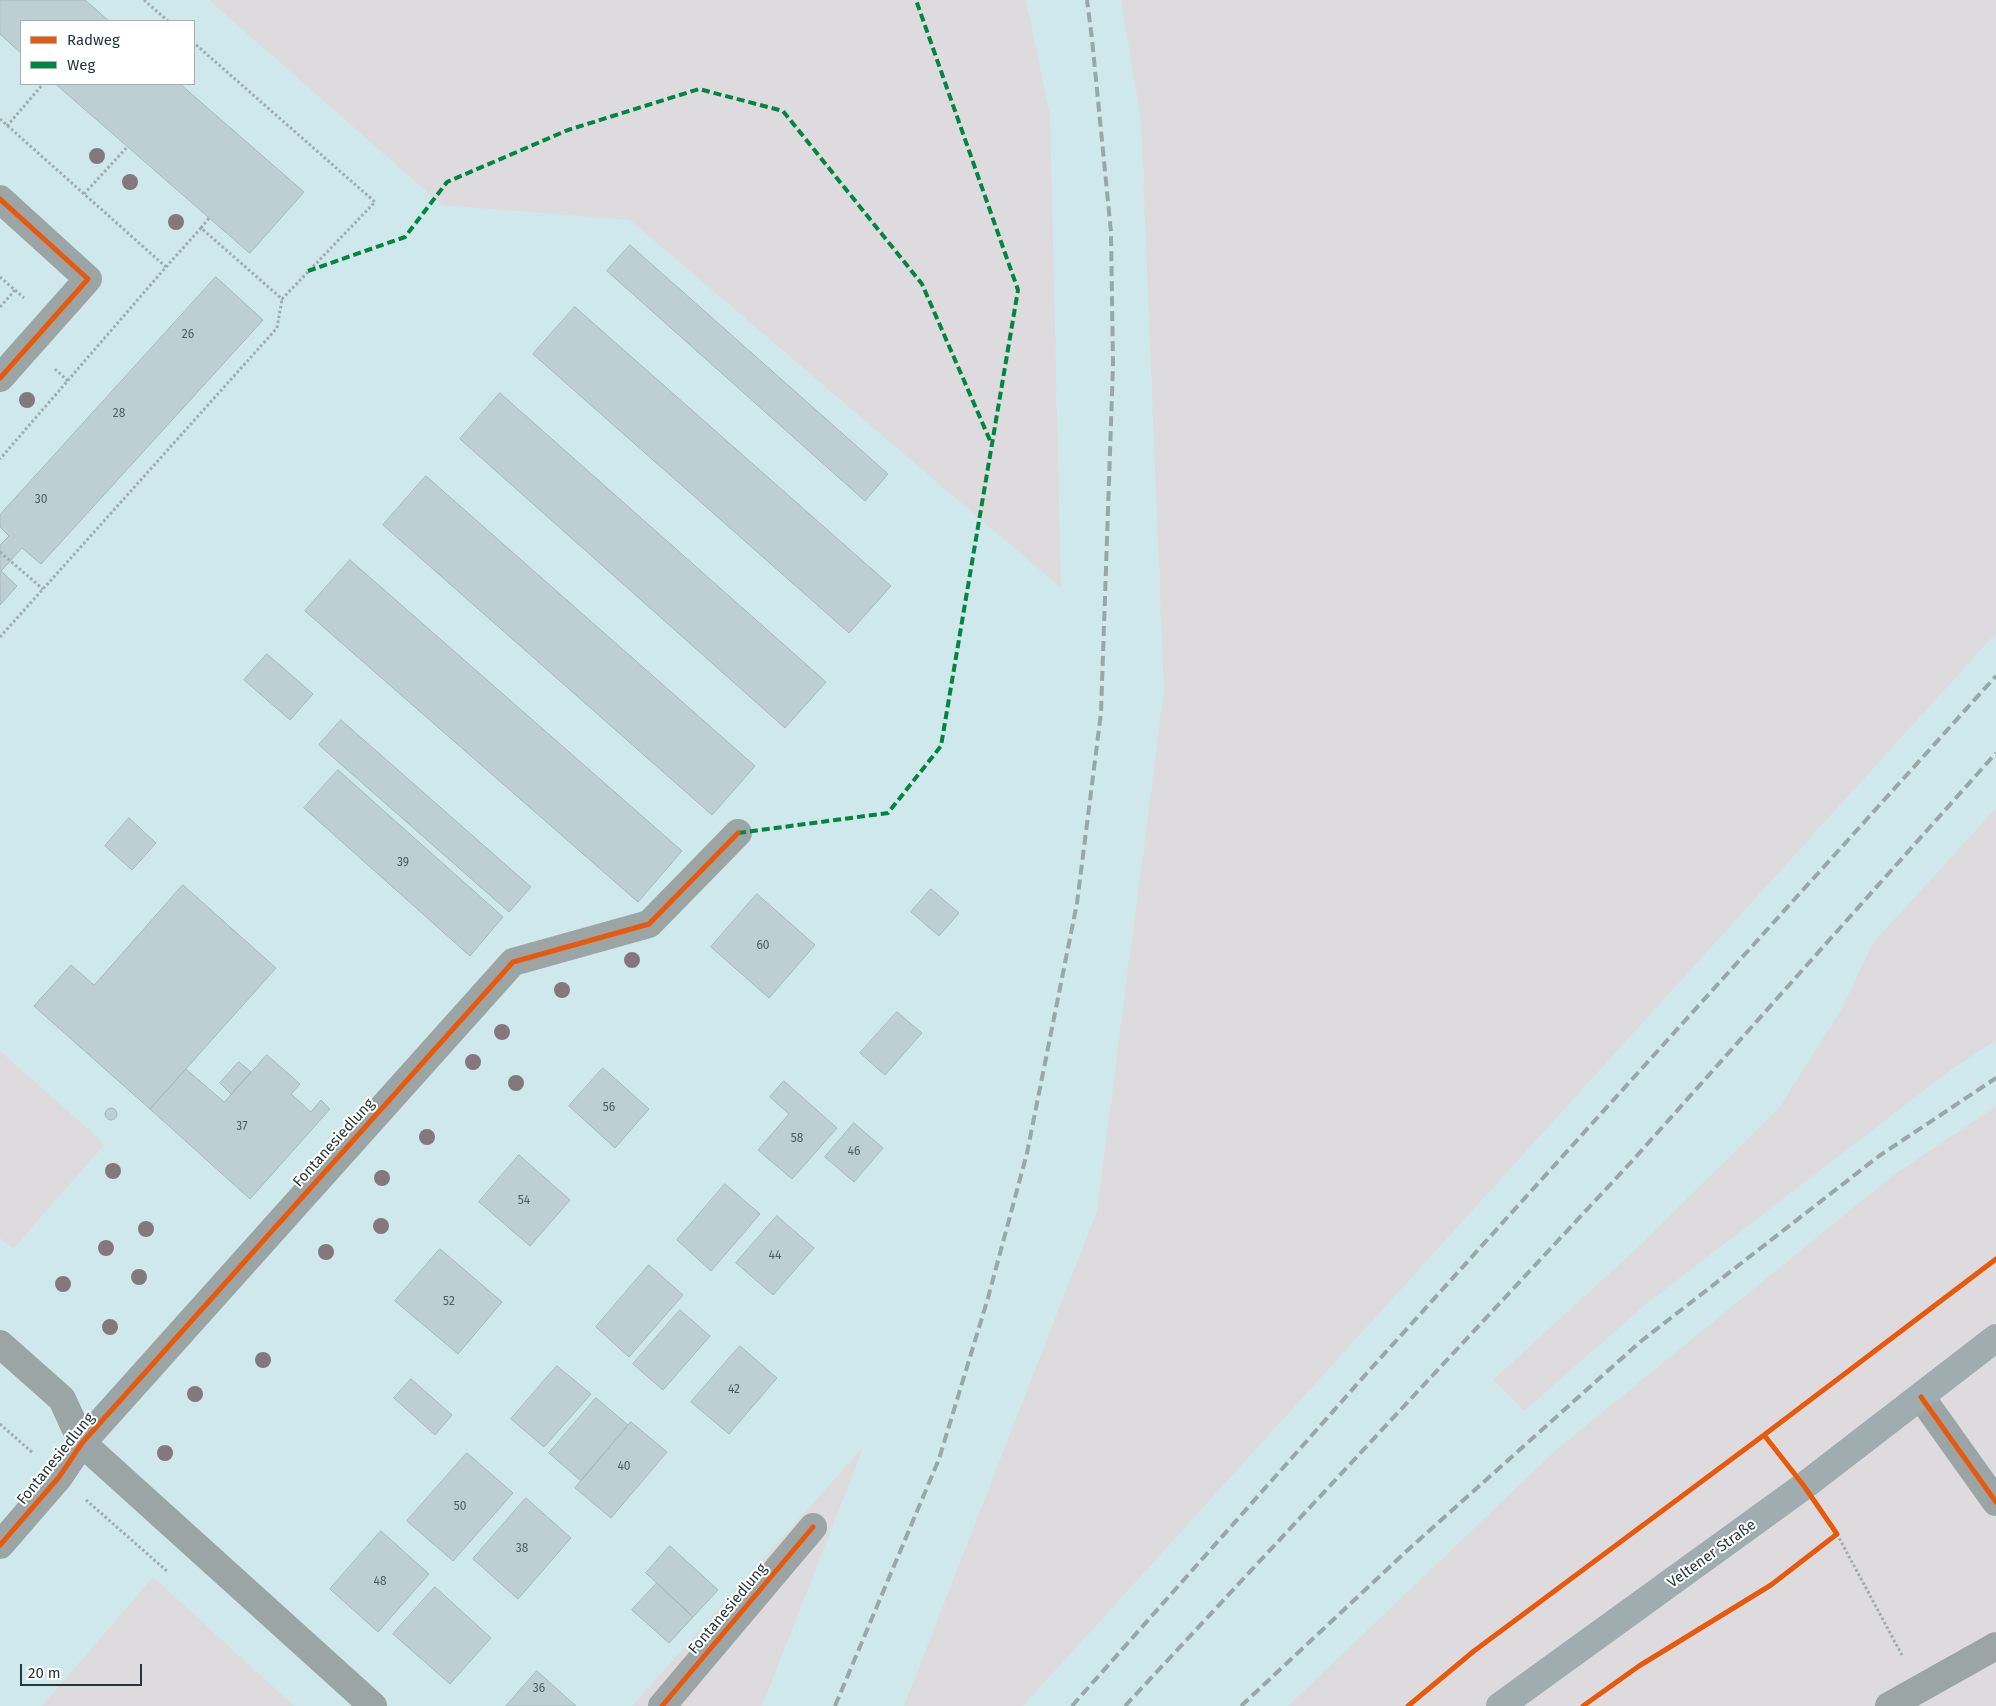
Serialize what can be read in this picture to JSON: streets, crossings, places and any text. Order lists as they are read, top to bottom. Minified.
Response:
{"streets":{"main road":["Veltener Straße"],"street":["Fontanesiedlung"]},"house_numbers":["26","28","30","39","60","56","37","58","46","54","44","52","42","40","50","38","48","36"],"legend":["Radweg","Weg"],"scale_bar":"20 m"}
